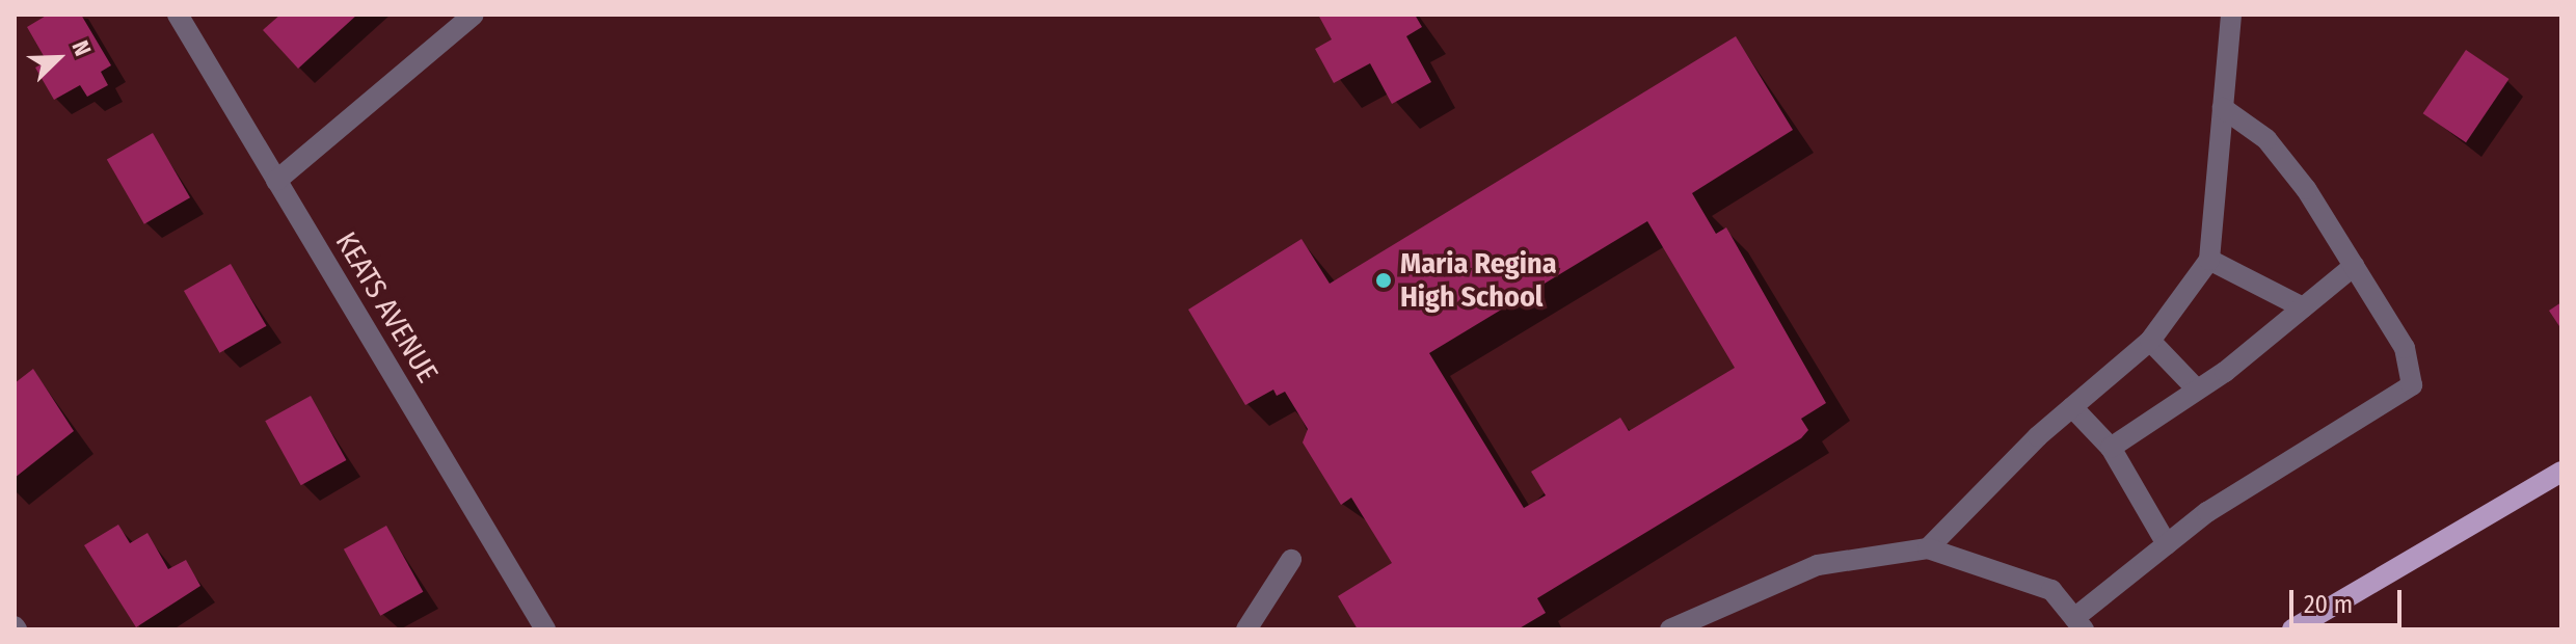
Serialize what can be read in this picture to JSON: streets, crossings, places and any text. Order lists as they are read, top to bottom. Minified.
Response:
{"streets":{"street":["KEATS AVENUE"]},"places":["Maria Regina High School"],"scale_bar":"20 m","north":"top right"}
